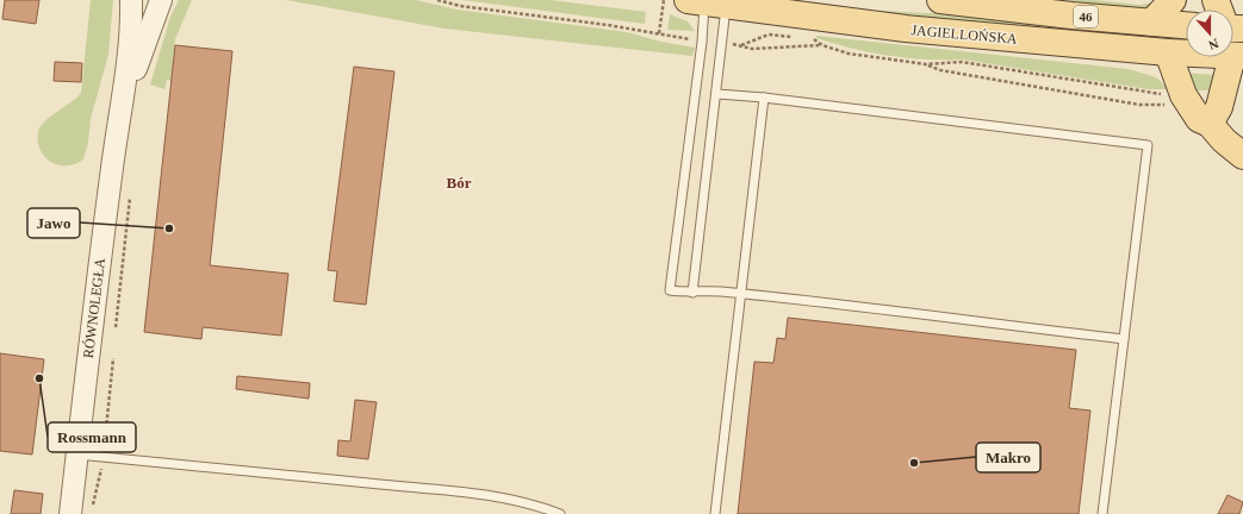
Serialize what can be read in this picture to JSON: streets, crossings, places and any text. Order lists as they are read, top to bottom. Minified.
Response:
{"streets":{"main road":["46","JAGIELLOŃSKA"],"street":["RÓWNOLEGŁA"]},"districts":["Bór"],"places":["Jawo","Rossmann","Makro"],"north":"bottom"}
